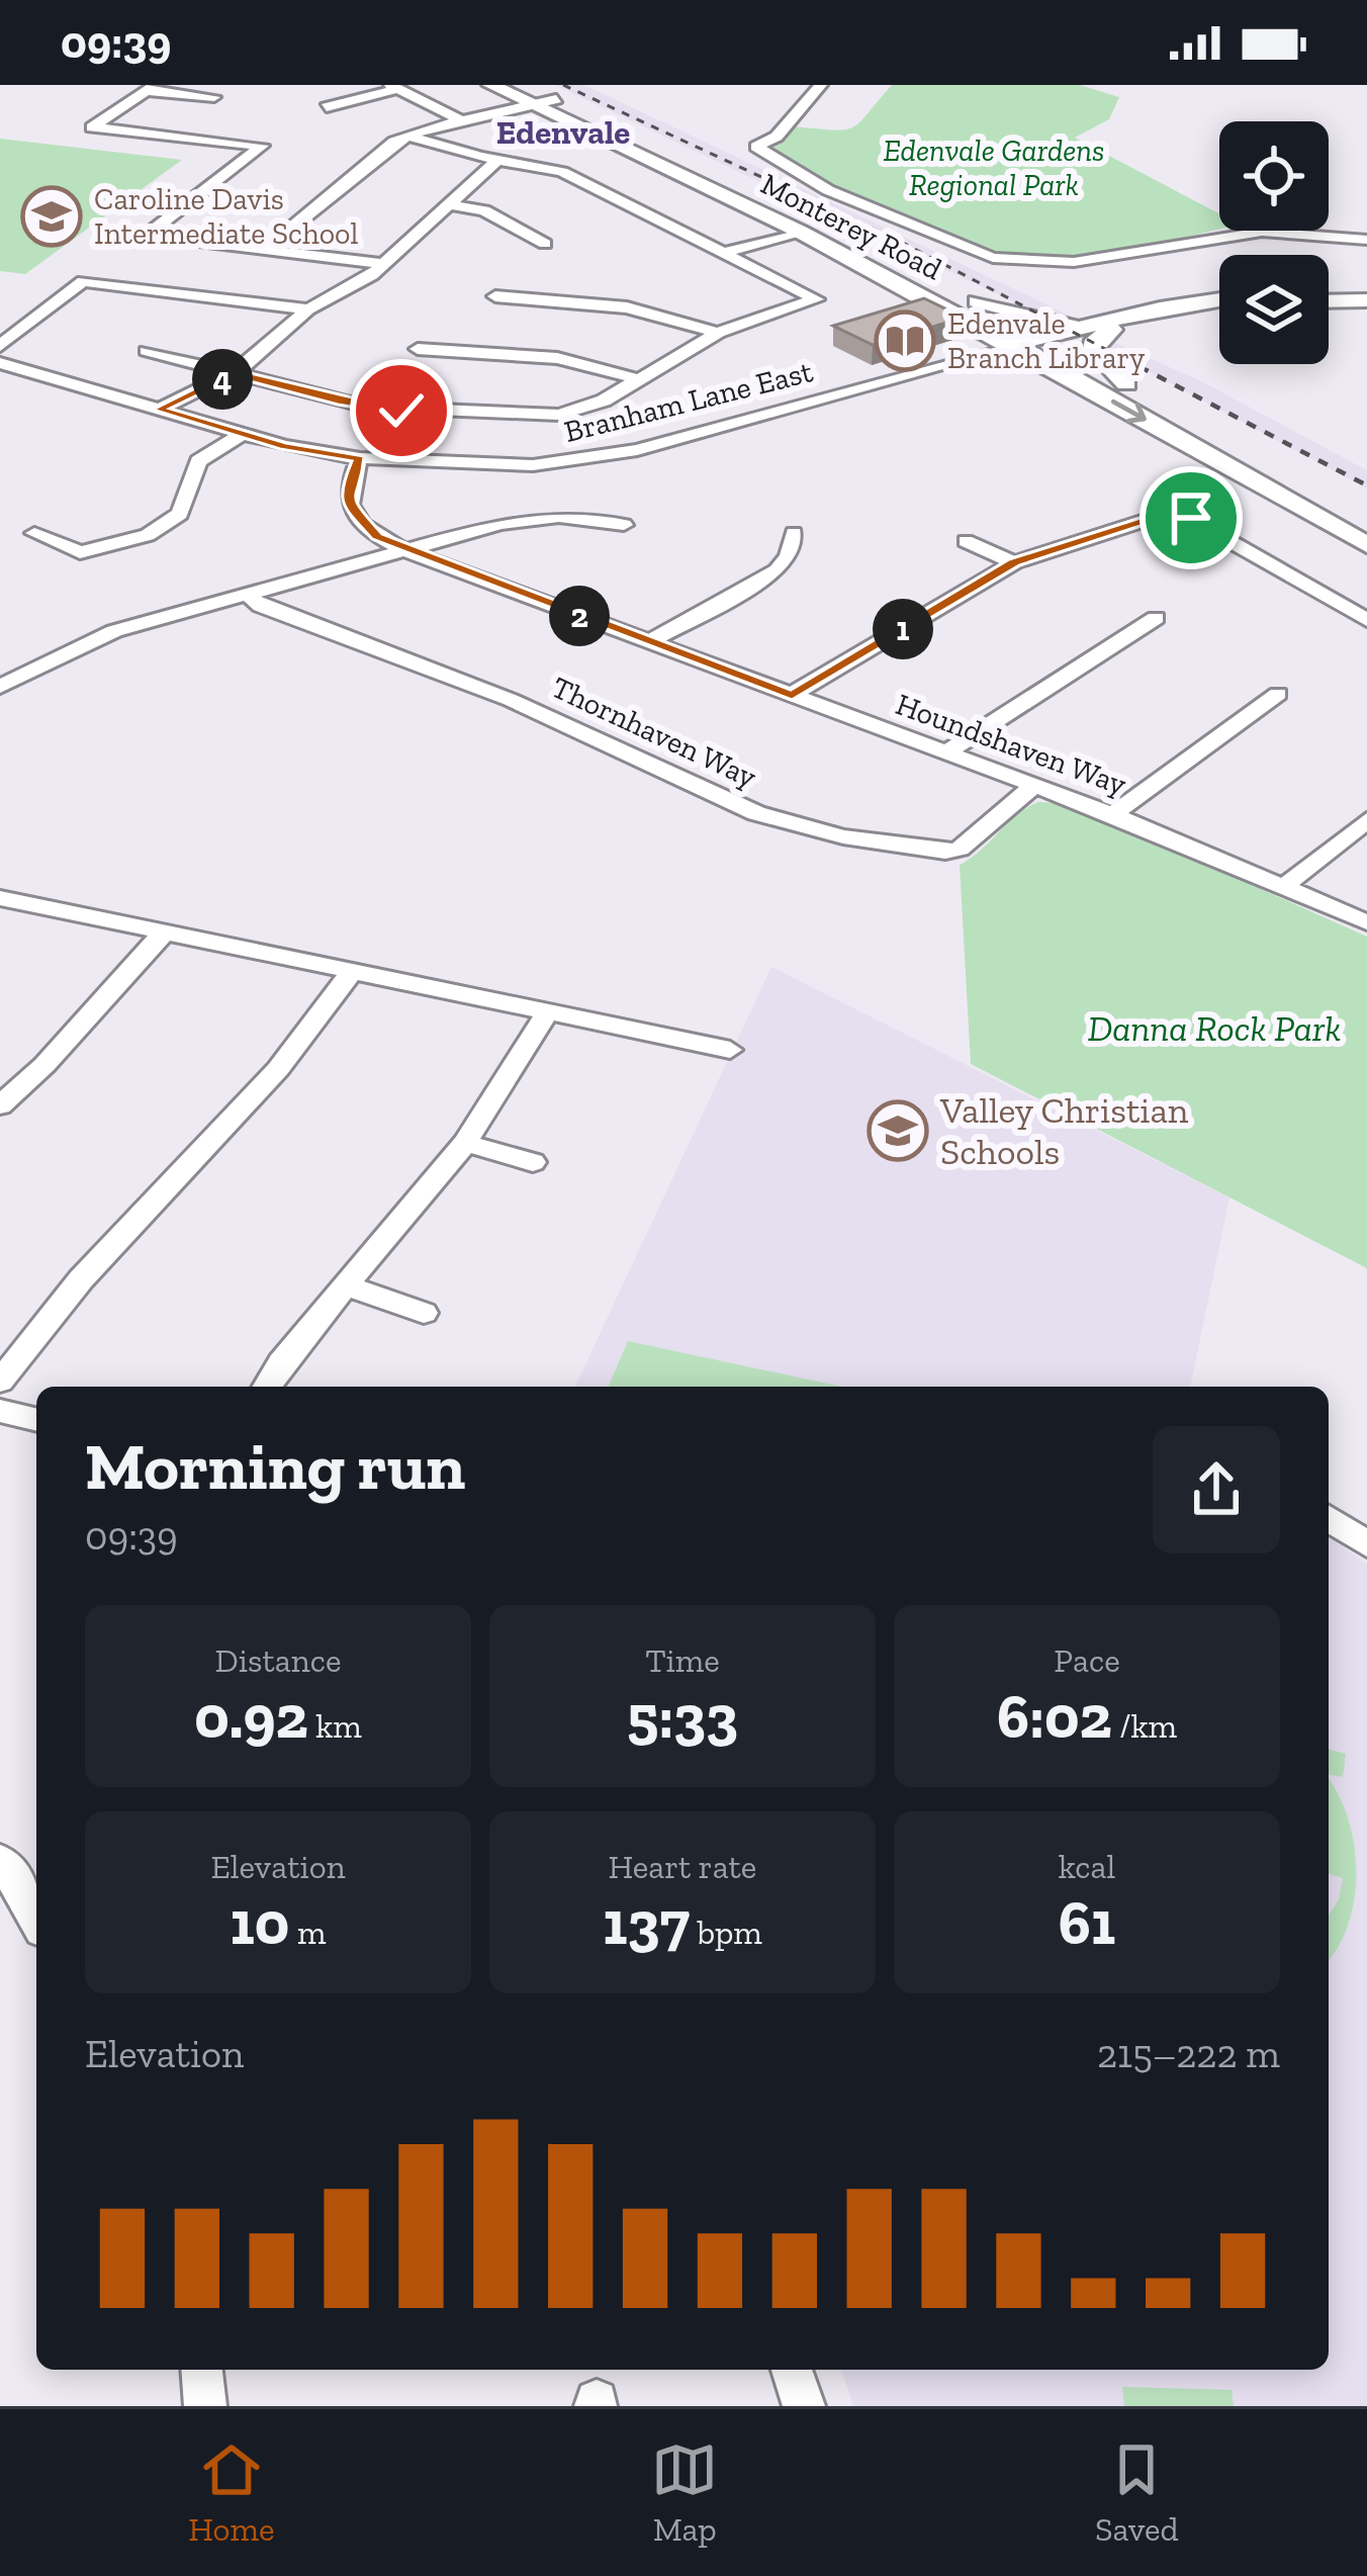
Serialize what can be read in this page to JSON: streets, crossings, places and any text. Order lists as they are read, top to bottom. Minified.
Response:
{"streets":{"main road":["Monterey Road","Branham Lane East"],"street":["Thornhaven Way","Houndshaven Way"]},"crossings":[["Monterey Road","Branham Lane East"],["Branham Lane East","Houndshaven Way"],["Thornhaven Way","Houndshaven Way"]],"districts":["Edenvale"],"parks":["Edenvale Gardens Regional Park","Danna Rock Park"],"places":{"school or university":["Caroline Davis Intermediate School","Valley Christian Schools"],"library":["Edenvale Branch Library"]},"page":{"status":"09:39","pins":["4","2","1"],"heading":["Morning run","09:39"],"stats":[["Distance","0.92 km"],["Time","5:33"],["Pace","6:02 /km"],["Elevation","10 m"],["Heart rate","137 bpm"],["kcal","61"]],"chart":["Elevation","215–222 m"],"tabs":["Home","Map","Saved"]}}
